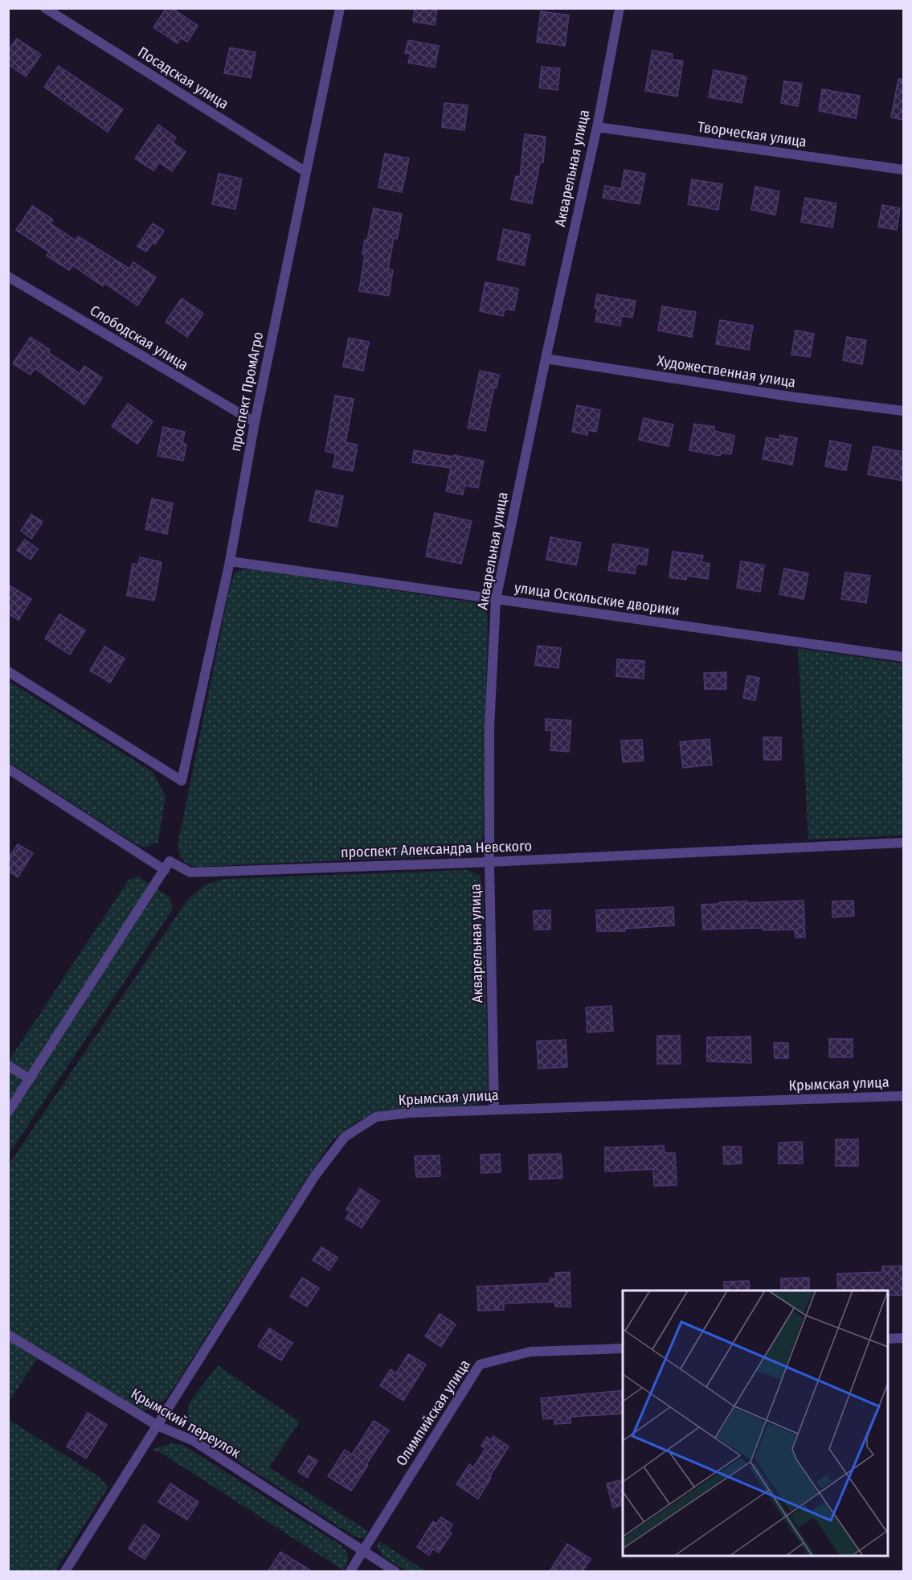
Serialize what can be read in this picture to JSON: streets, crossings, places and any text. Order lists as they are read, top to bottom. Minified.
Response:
{"streets":{"street":["Посадская улица","Творческая улица","Акварельная улица","Слободская улица","Художественная улица","проспект ПромАгро","улица Оскольские дворики","проспект Александра Невского","Крымская улица","Олимпийская улица","Крымский переулок"]},"crossings":[["Посадская улица","проспект ПромАгро"],["Творческая улица","Акварельная улица"],["Акварельная улица","Художественная улица"],["Акварельная улица","улица Оскольские дворики"],["Акварельная улица","проспект Александра Невского"],["Акварельная улица","Крымская улица"],["Слободская улица","проспект ПромАгро"],["проспект ПромАгро","улица Оскольские дворики"],["Крымская улица","Крымский переулок"],["Олимпийская улица","Крымский переулок"]]}
